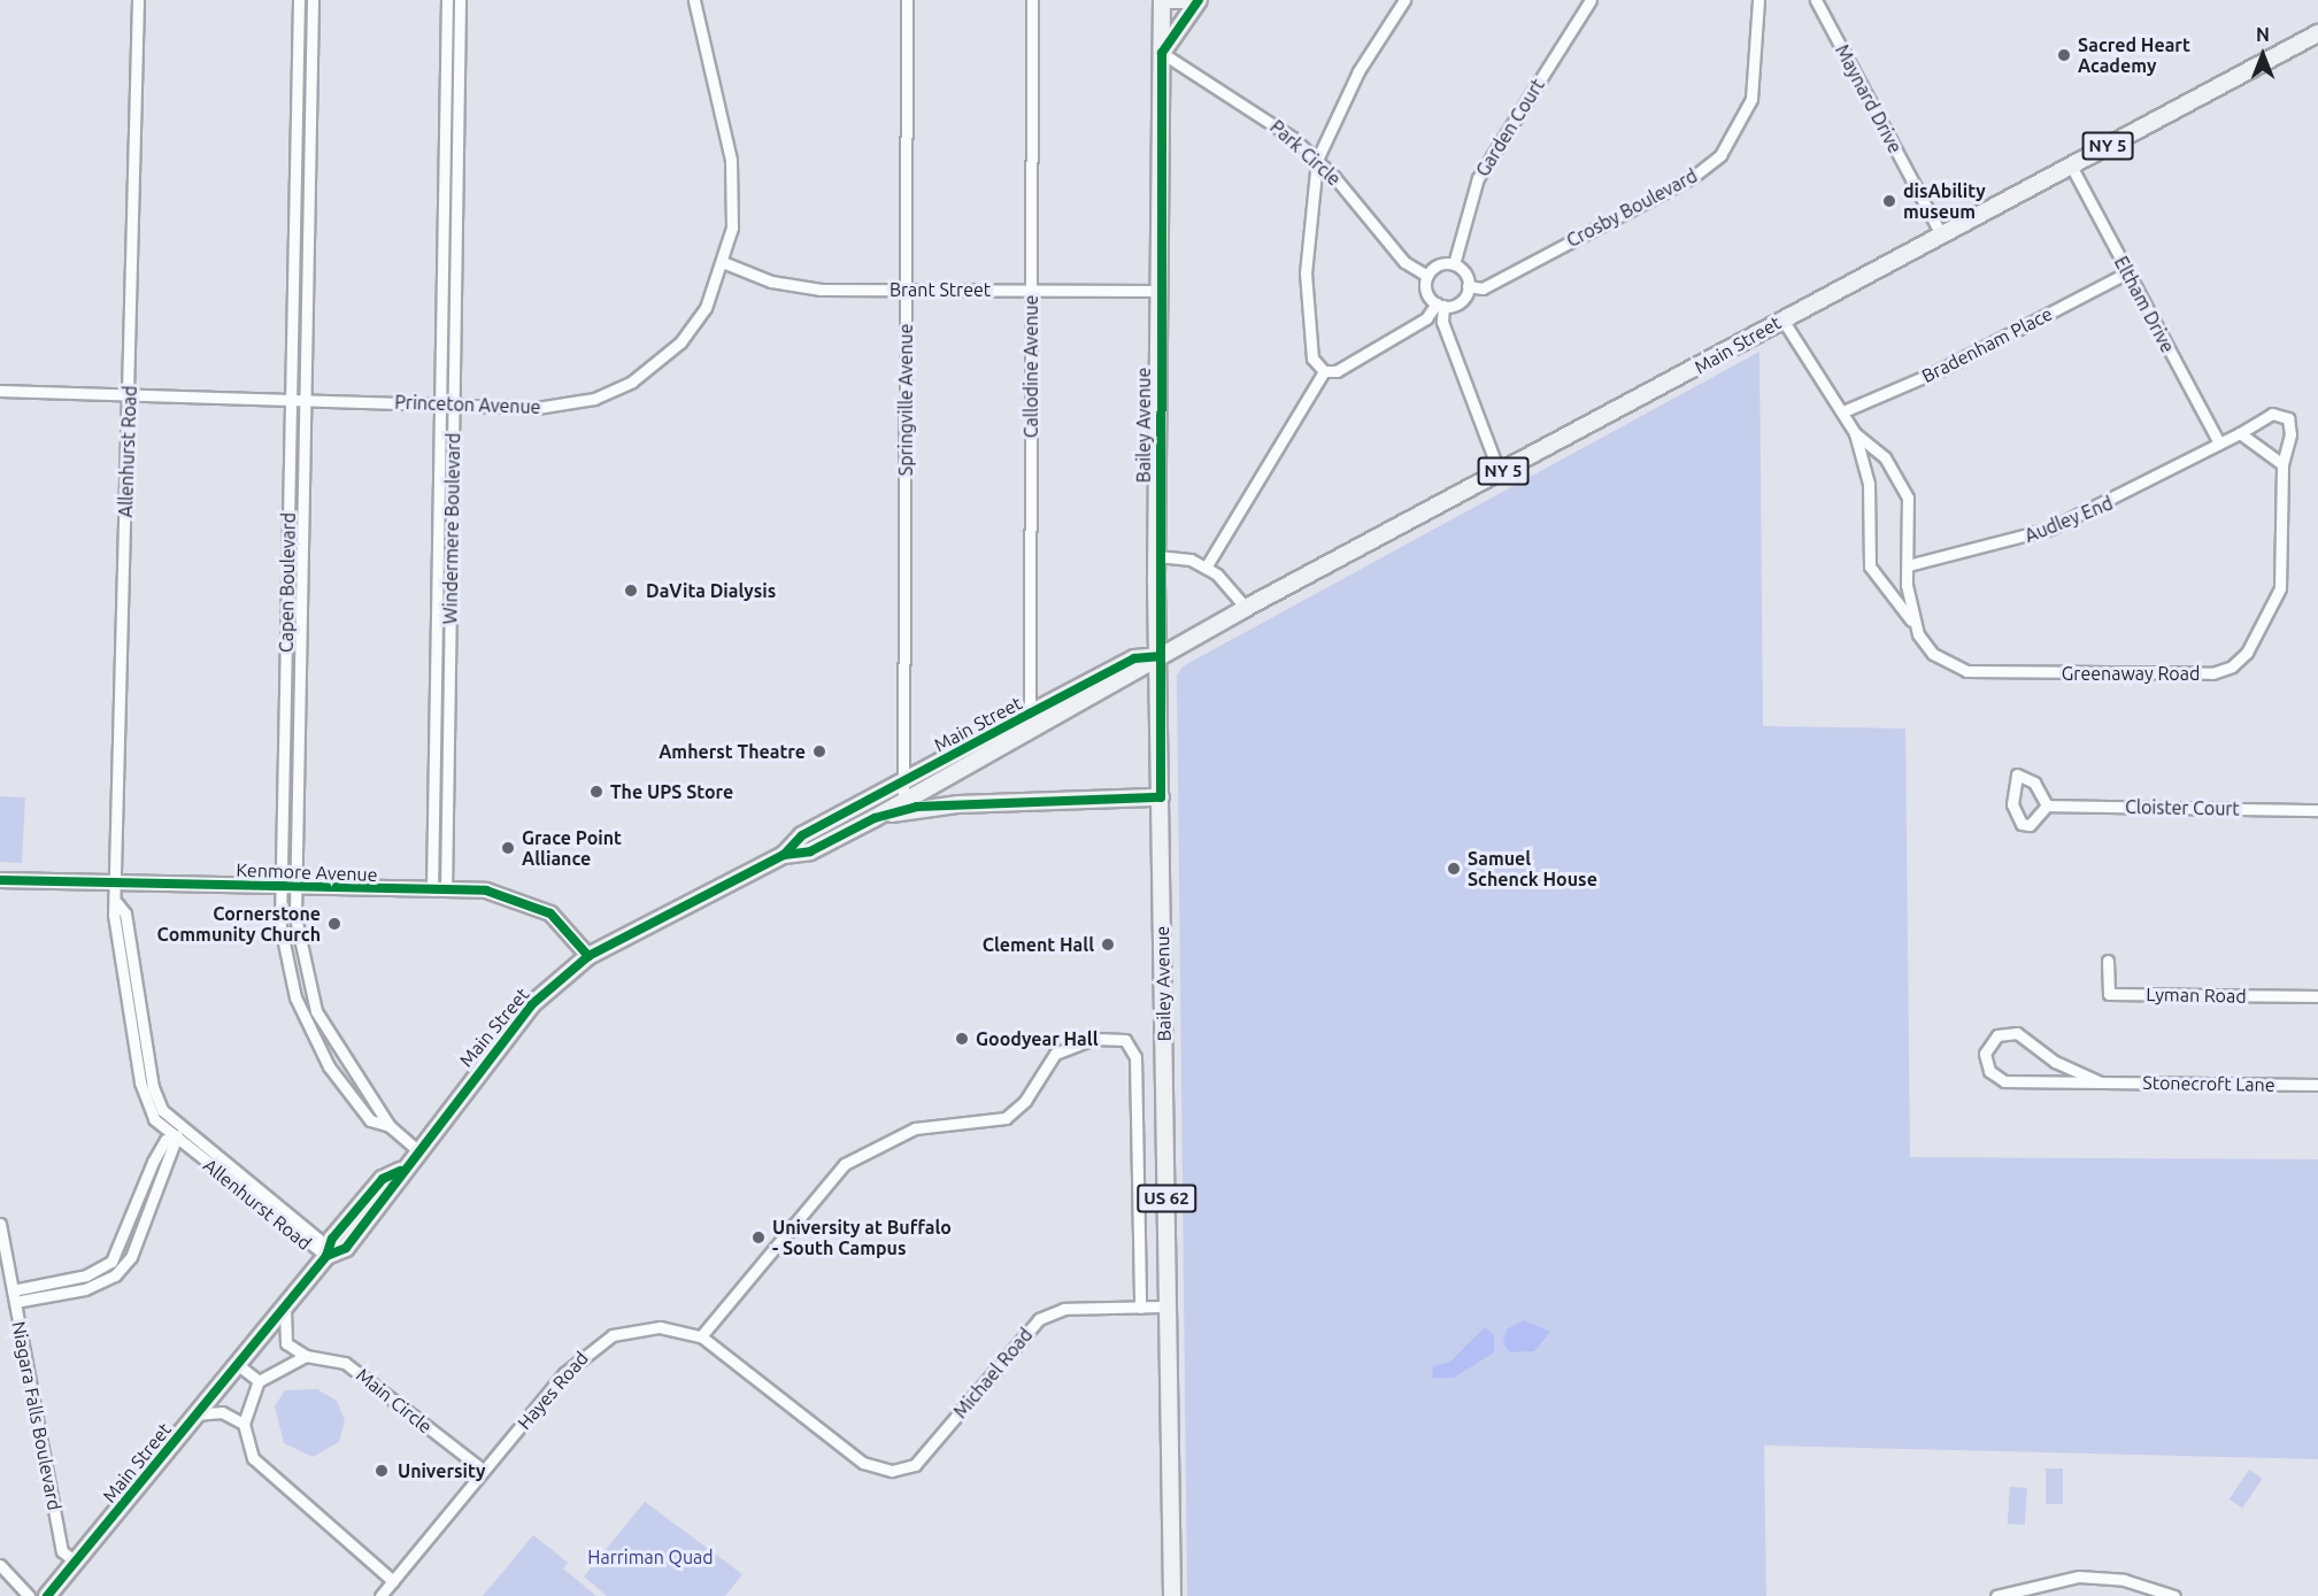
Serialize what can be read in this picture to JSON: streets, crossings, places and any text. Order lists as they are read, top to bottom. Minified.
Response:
{"streets":{"main road":["NY 5","Main Street","Bailey Avenue","Kenmore Avenue","US 62"],"street":["Maynard Drive","Garden Court","Park Circle","Crosby Boulevard","Brant Street","Eltham Drive","Bradenham Place","Callodine Avenue","Springville Avenue","Princeton Avenue","Allenhurst Road","Audley End","Windermere Boulevard","Capen Boulevard","Greenaway Road","Cloister Court","Lyman Road","Stonecroft Lane","Michael Road","Hayes Road","Main Circle","Niagara Falls Boulevard"]},"crossings":[["Maynard Drive","Main Street"],["Garden Court","Park Circle"],["Garden Court","Crosby Boulevard"],["NY 5","Main Street"],["NY 5","Niagara Falls Boulevard"],["Park Circle","Crosby Boulevard"],["Park Circle","Bailey Avenue"],["Brant Street","Callodine Avenue"],["Brant Street","Springville Avenue"],["Brant Street","Princeton Avenue"],["Brant Street","Bailey Avenue"],["Eltham Drive","Main Street"],["Eltham Drive","Bradenham Place"],["Eltham Drive","Audley End"],["Eltham Drive","Greenaway Road"],["Main Street","Callodine Avenue"],["Main Street","Springville Avenue"],["Main Street","Bailey Avenue"],["Main Street","Allenhurst Road"],["Main Street","Capen Boulevard"],["Main Street","Kenmore Avenue"],["Main Street","Niagara Falls Boulevard"],["Princeton Avenue","Allenhurst Road"],["Princeton Avenue","Windermere Boulevard"],["Princeton Avenue","Capen Boulevard"],["Bailey Avenue","Michael Road"],["Allenhurst Road","Kenmore Avenue"],["Audley End","Greenaway Road"],["Windermere Boulevard","Kenmore Avenue"],["Capen Boulevard","Kenmore Avenue"],["Michael Road","Hayes Road"],["Hayes Road","Main Circle"]],"parks":["Harriman Quad"],"places":["Sacred Heart Academy","disAbility museum","DaVita Dialysis","Amherst Theatre","The UPS Store","Grace Point Alliance","Samuel Schenck House","Cornerstone Community Church","Clement Hall","Goodyear Hall","University at Buffalo - South Campus","University"],"north":"top"}
